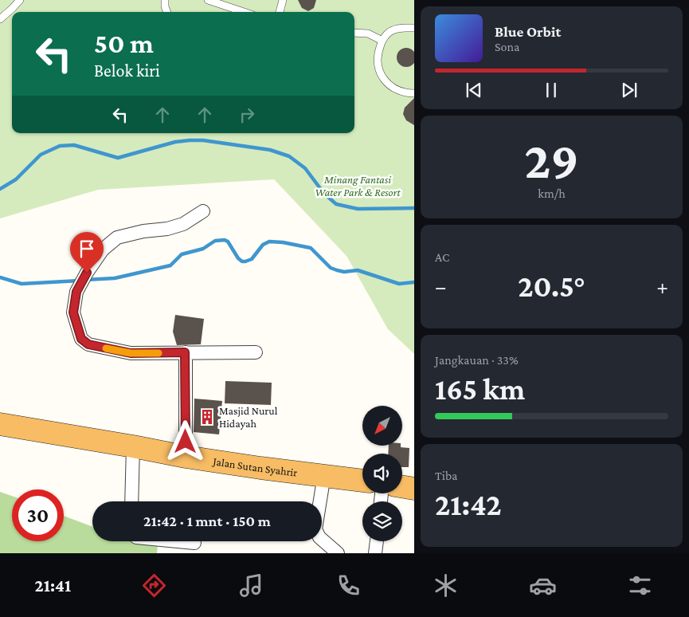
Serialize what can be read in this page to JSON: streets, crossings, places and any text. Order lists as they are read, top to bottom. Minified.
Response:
{"streets":{"highway":["Jalan Sutan Syahrir"]},"parks":["Minang Fantasi Water Park & Resort"],"places":{"building":["Masjid Nurul Hidayah"]},"north":"bottom left","page":{"turn":["50 m","Belok kiri"],"song":["Blue Orbit","Sona"],"tile":[["29","km/h"],"AC",["Jangkauan · 33%","165 km"],["Tiba","21:42"]],"heat":["−","20.5°","+"],"limit":"30","trip":"21:42 · 1 mnt · 150 m","tabs":"21:41"}}
